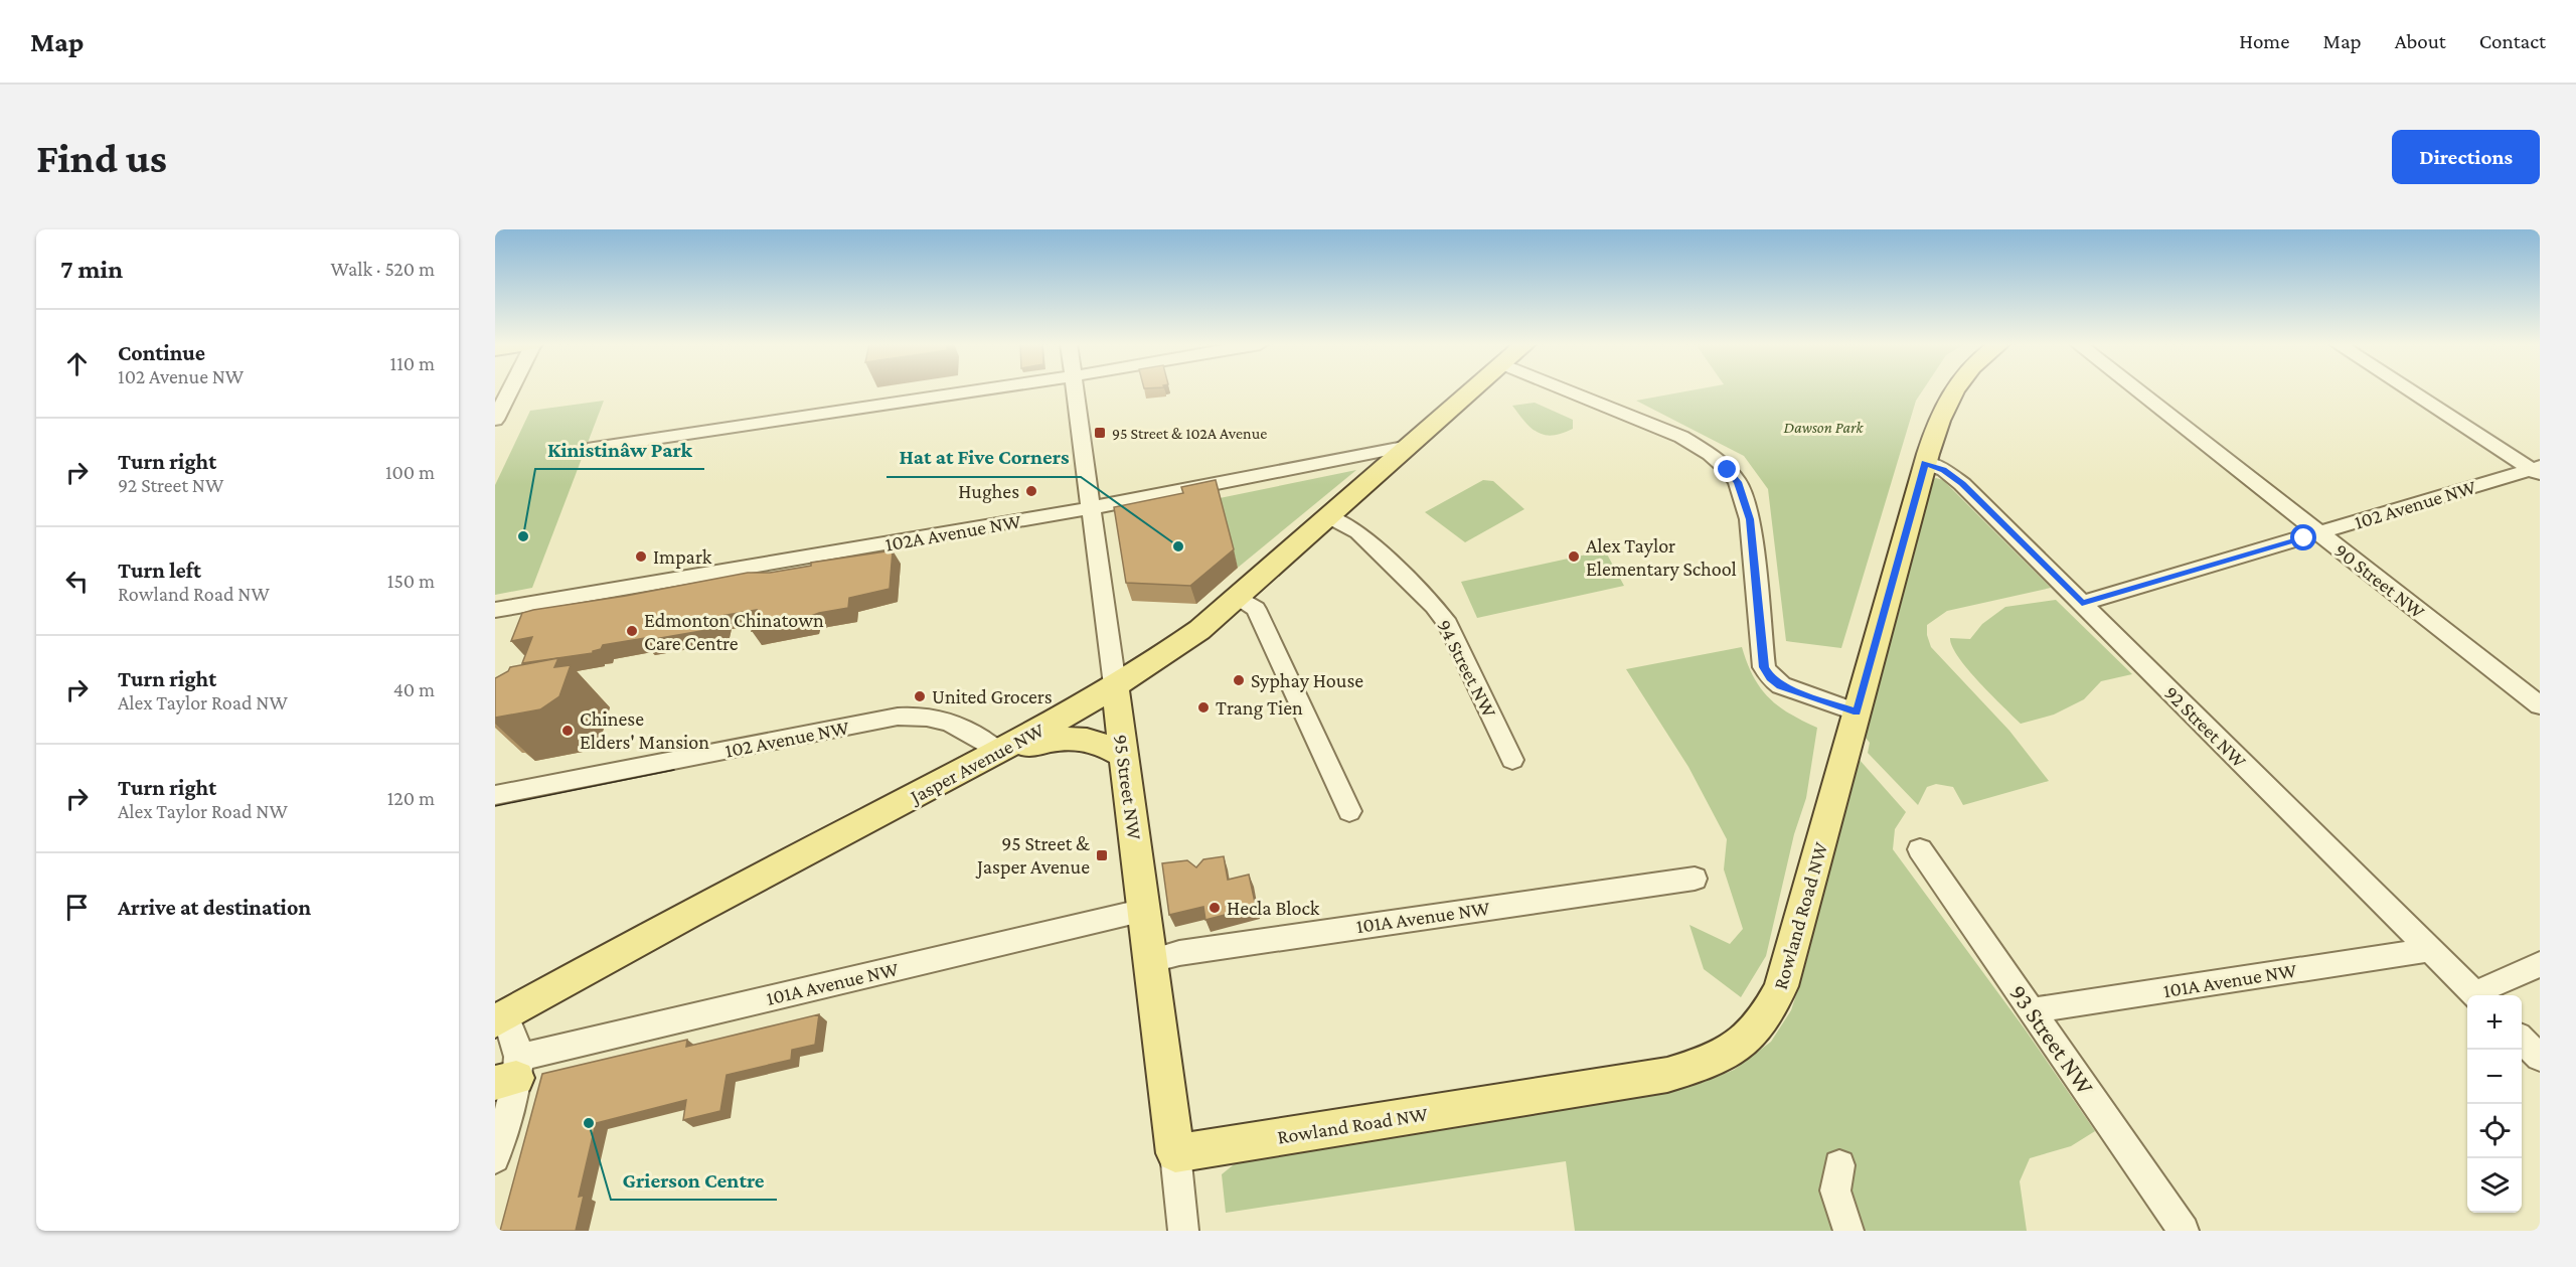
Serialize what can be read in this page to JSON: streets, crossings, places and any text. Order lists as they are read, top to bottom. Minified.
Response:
{"streets":{"main road":["Jasper Avenue NW","95 Street NW","Rowland Road NW"],"street":["102 Avenue NW","102A Avenue NW","90 Street NW","94 Street NW","92 Street NW","101A Avenue NW","93 Street NW"]},"crossings":[["102 Avenue NW","90 Street NW"],["102 Avenue NW","92 Street NW"],["102 Avenue NW","Jasper Avenue NW"],["102A Avenue NW","Jasper Avenue NW"],["102A Avenue NW","95 Street NW"],["94 Street NW","Jasper Avenue NW"],["92 Street NW","Rowland Road NW"],["92 Street NW","101A Avenue NW"],["Jasper Avenue NW","95 Street NW"],["95 Street NW","Rowland Road NW"],["95 Street NW","101A Avenue NW"],["101A Avenue NW","93 Street NW"]],"parks":["Dawson Park"],"places":{"transit":["95 Street & 102A Avenue","95 Street & Jasper Avenue"],"other":["Hughes","Kinistinâw Park","Hat at Five Corners","Impark","Alex Taylor Elementary School","Edmonton Chinatown Care Centre","Syphay House","United Grocers","Trang Tien","Chinese Elders' Mansion","Hecla Block","Grierson Centre"]},"page":{"header":"Map","nav":["Home","Map","About","Contact"],"buttons":"Directions","title":"Find us","heading":["7 min","Walk · 520 m"],"list":[["Continue","102 Avenue NW","110 m"],["Turn right","92 Street NW","100 m"],["Turn left","Rowland Road NW","150 m"],["Turn right","Alex Taylor Road NW","40 m"],["Turn right","Alex Taylor Road NW","120 m"],"Arrive at destination"],"map_buttons":["+","−"]}}
